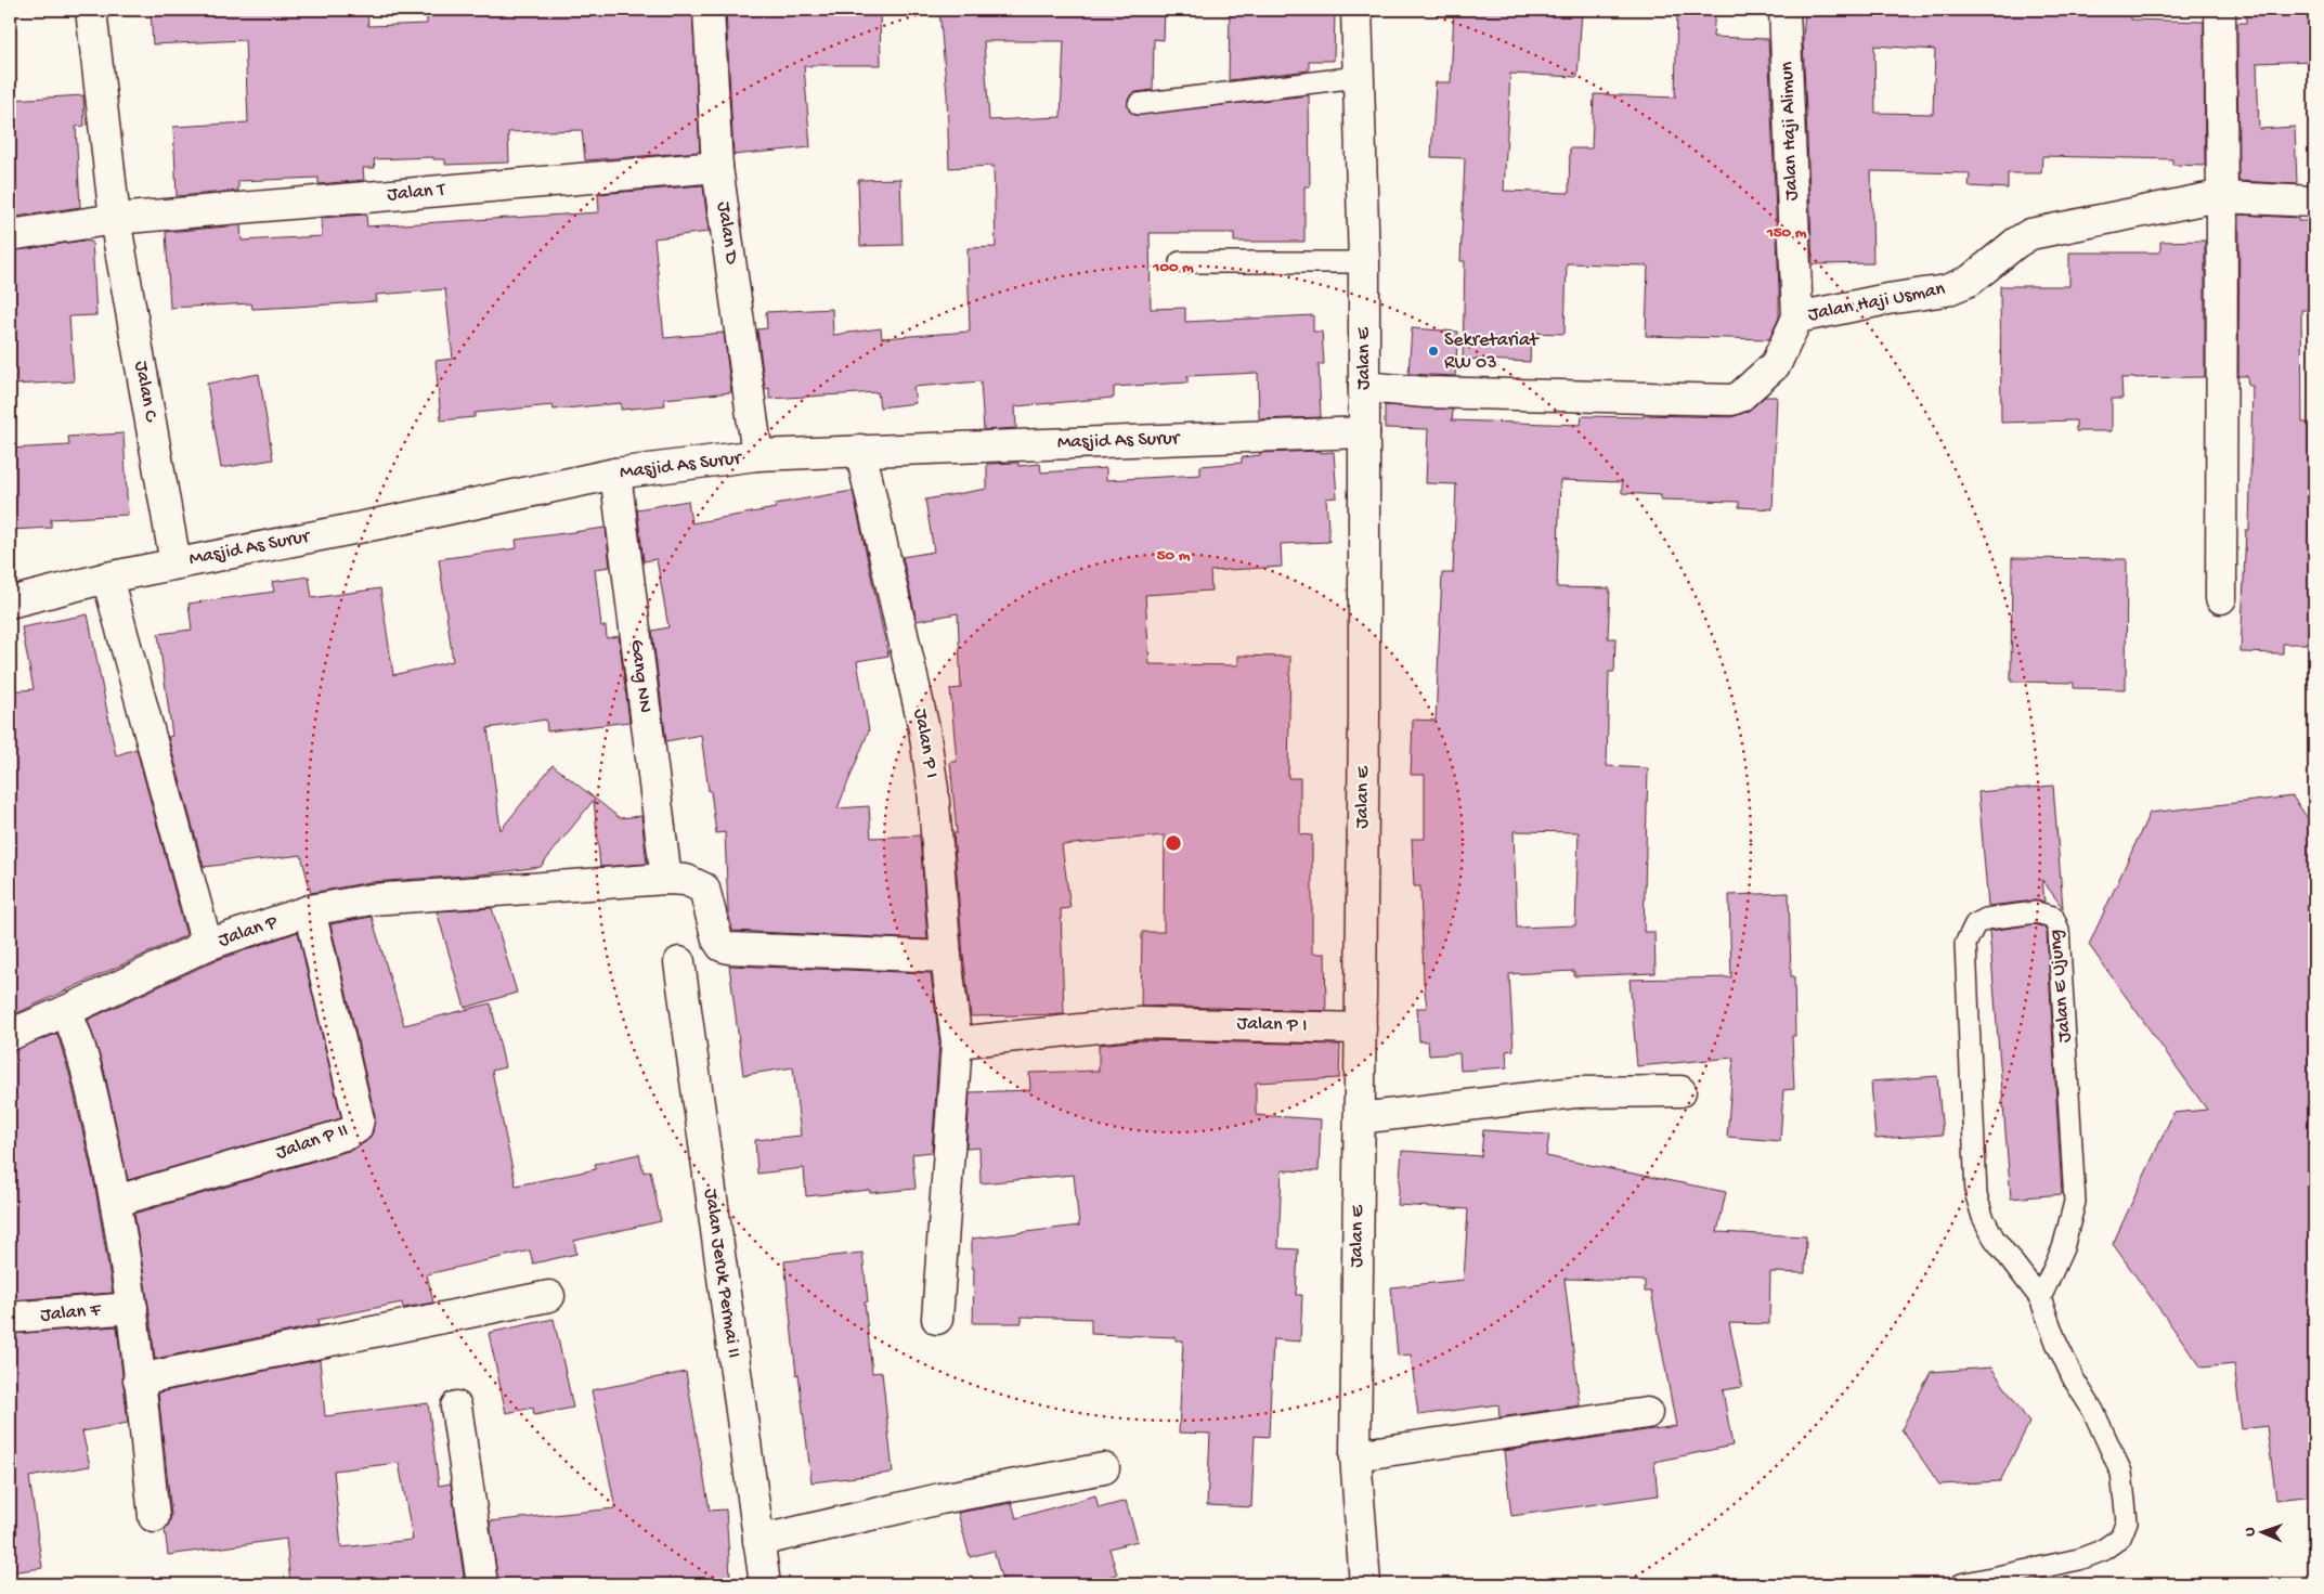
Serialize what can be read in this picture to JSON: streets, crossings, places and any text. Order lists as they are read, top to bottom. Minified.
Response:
{"streets":{"street":["Jalan Haji Alimun","Jalan T","Jalan D","Jalan Haji Usman","Jalan E","Jalan C","Masjid As Surur","Gang NN","Jalan P I","Jalan P","Jalan P II","Jalan Jeruk Permai II","Jalan F"],"lane":["Jalan E Ujung"]},"crossings":[["Jalan Haji Alimun","Jalan Haji Usman"],["Jalan T","Jalan D"],["Jalan T","Jalan C"],["Jalan D","Masjid As Surur"],["Jalan Haji Usman","Jalan E"],["Jalan E","Masjid As Surur"],["Jalan E","Jalan P I"],["Jalan C","Masjid As Surur"],["Masjid As Surur","Gang NN"],["Masjid As Surur","Jalan P I"],["Masjid As Surur","Jalan P"],["Gang NN","Jalan P"],["Jalan P I","Jalan P"],["Jalan P","Jalan P II"]],"places":["Sekretariat RW 03"],"north":"left","rings":["150 m","100 m","50 m"]}
